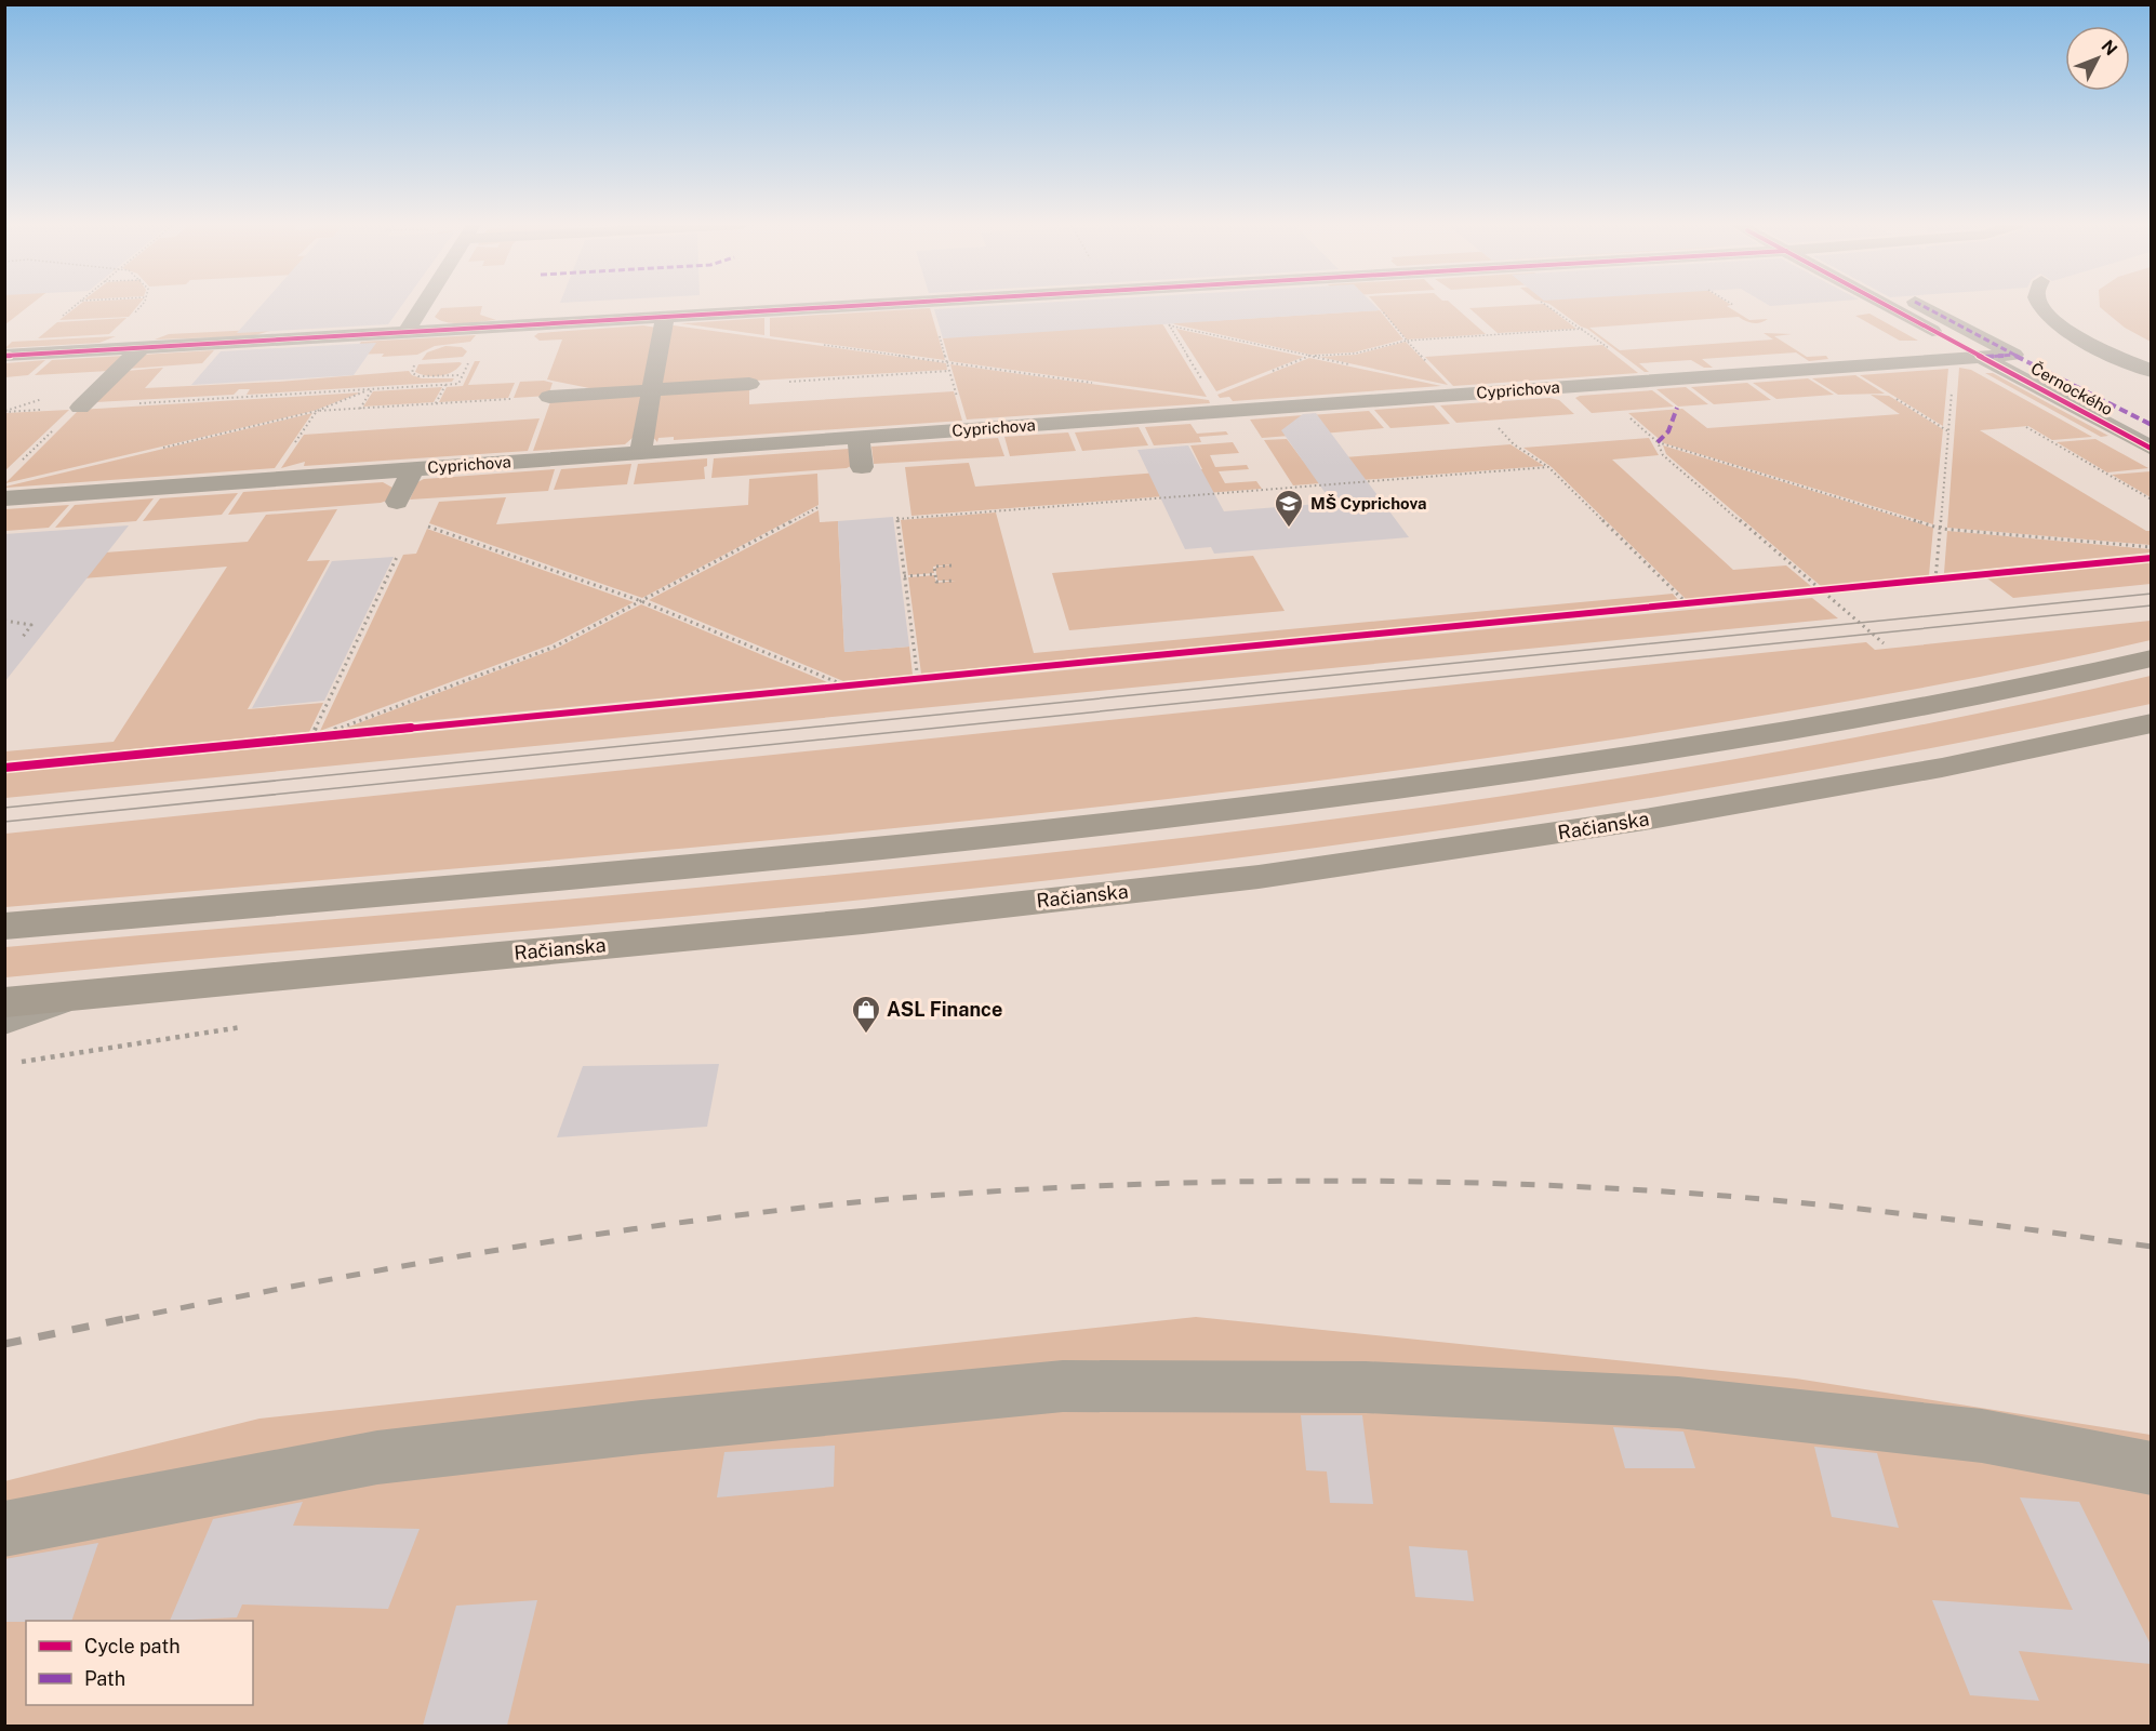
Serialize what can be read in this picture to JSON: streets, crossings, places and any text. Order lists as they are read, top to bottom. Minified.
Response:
{"streets":{"main road":["Račianska"],"street":["Černockého","Cyprichova"]},"crossings":[["Černockého","Cyprichova"]],"places":{"school or university":["MŠ Cyprichova"],"shop":["ASL Finance"]},"legend":["Cycle path","Path"],"north":"top right"}
